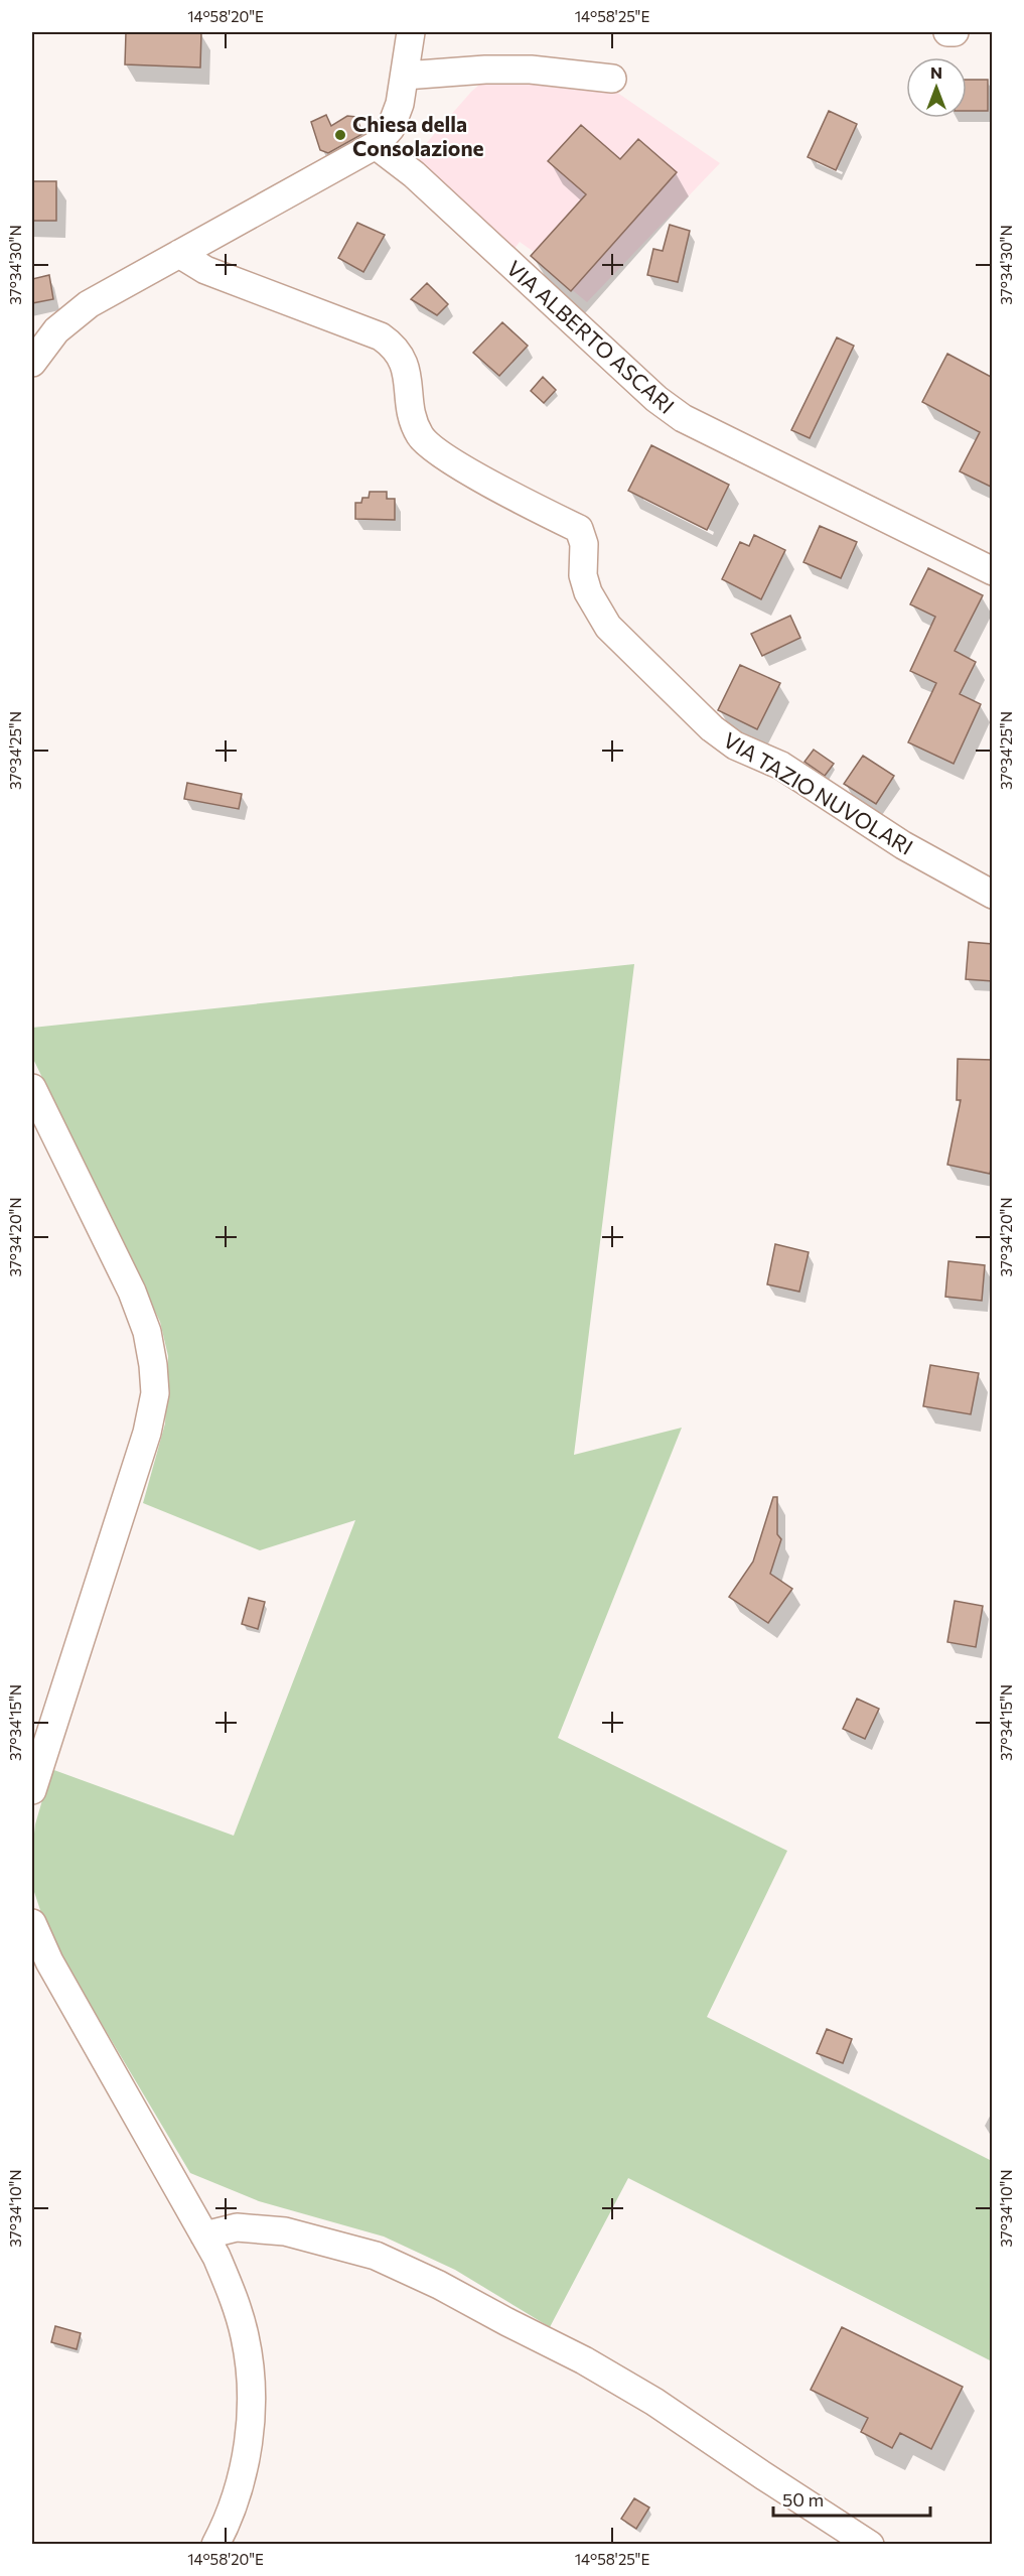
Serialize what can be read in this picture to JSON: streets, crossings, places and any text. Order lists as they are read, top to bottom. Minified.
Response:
{"streets":{"street":["VIA ALBERTO ASCARI","VIA TAZIO NUVOLARI"]},"places":["Chiesa della Consolazione"],"scale_bar":"50 m","north":"top","coordinates":["14°58'20\"E","14°58'25\"E","37°34'30\"N","37°34'25\"N","37°34'20\"N","37°34'15\"N","37°34'10\"N"]}
